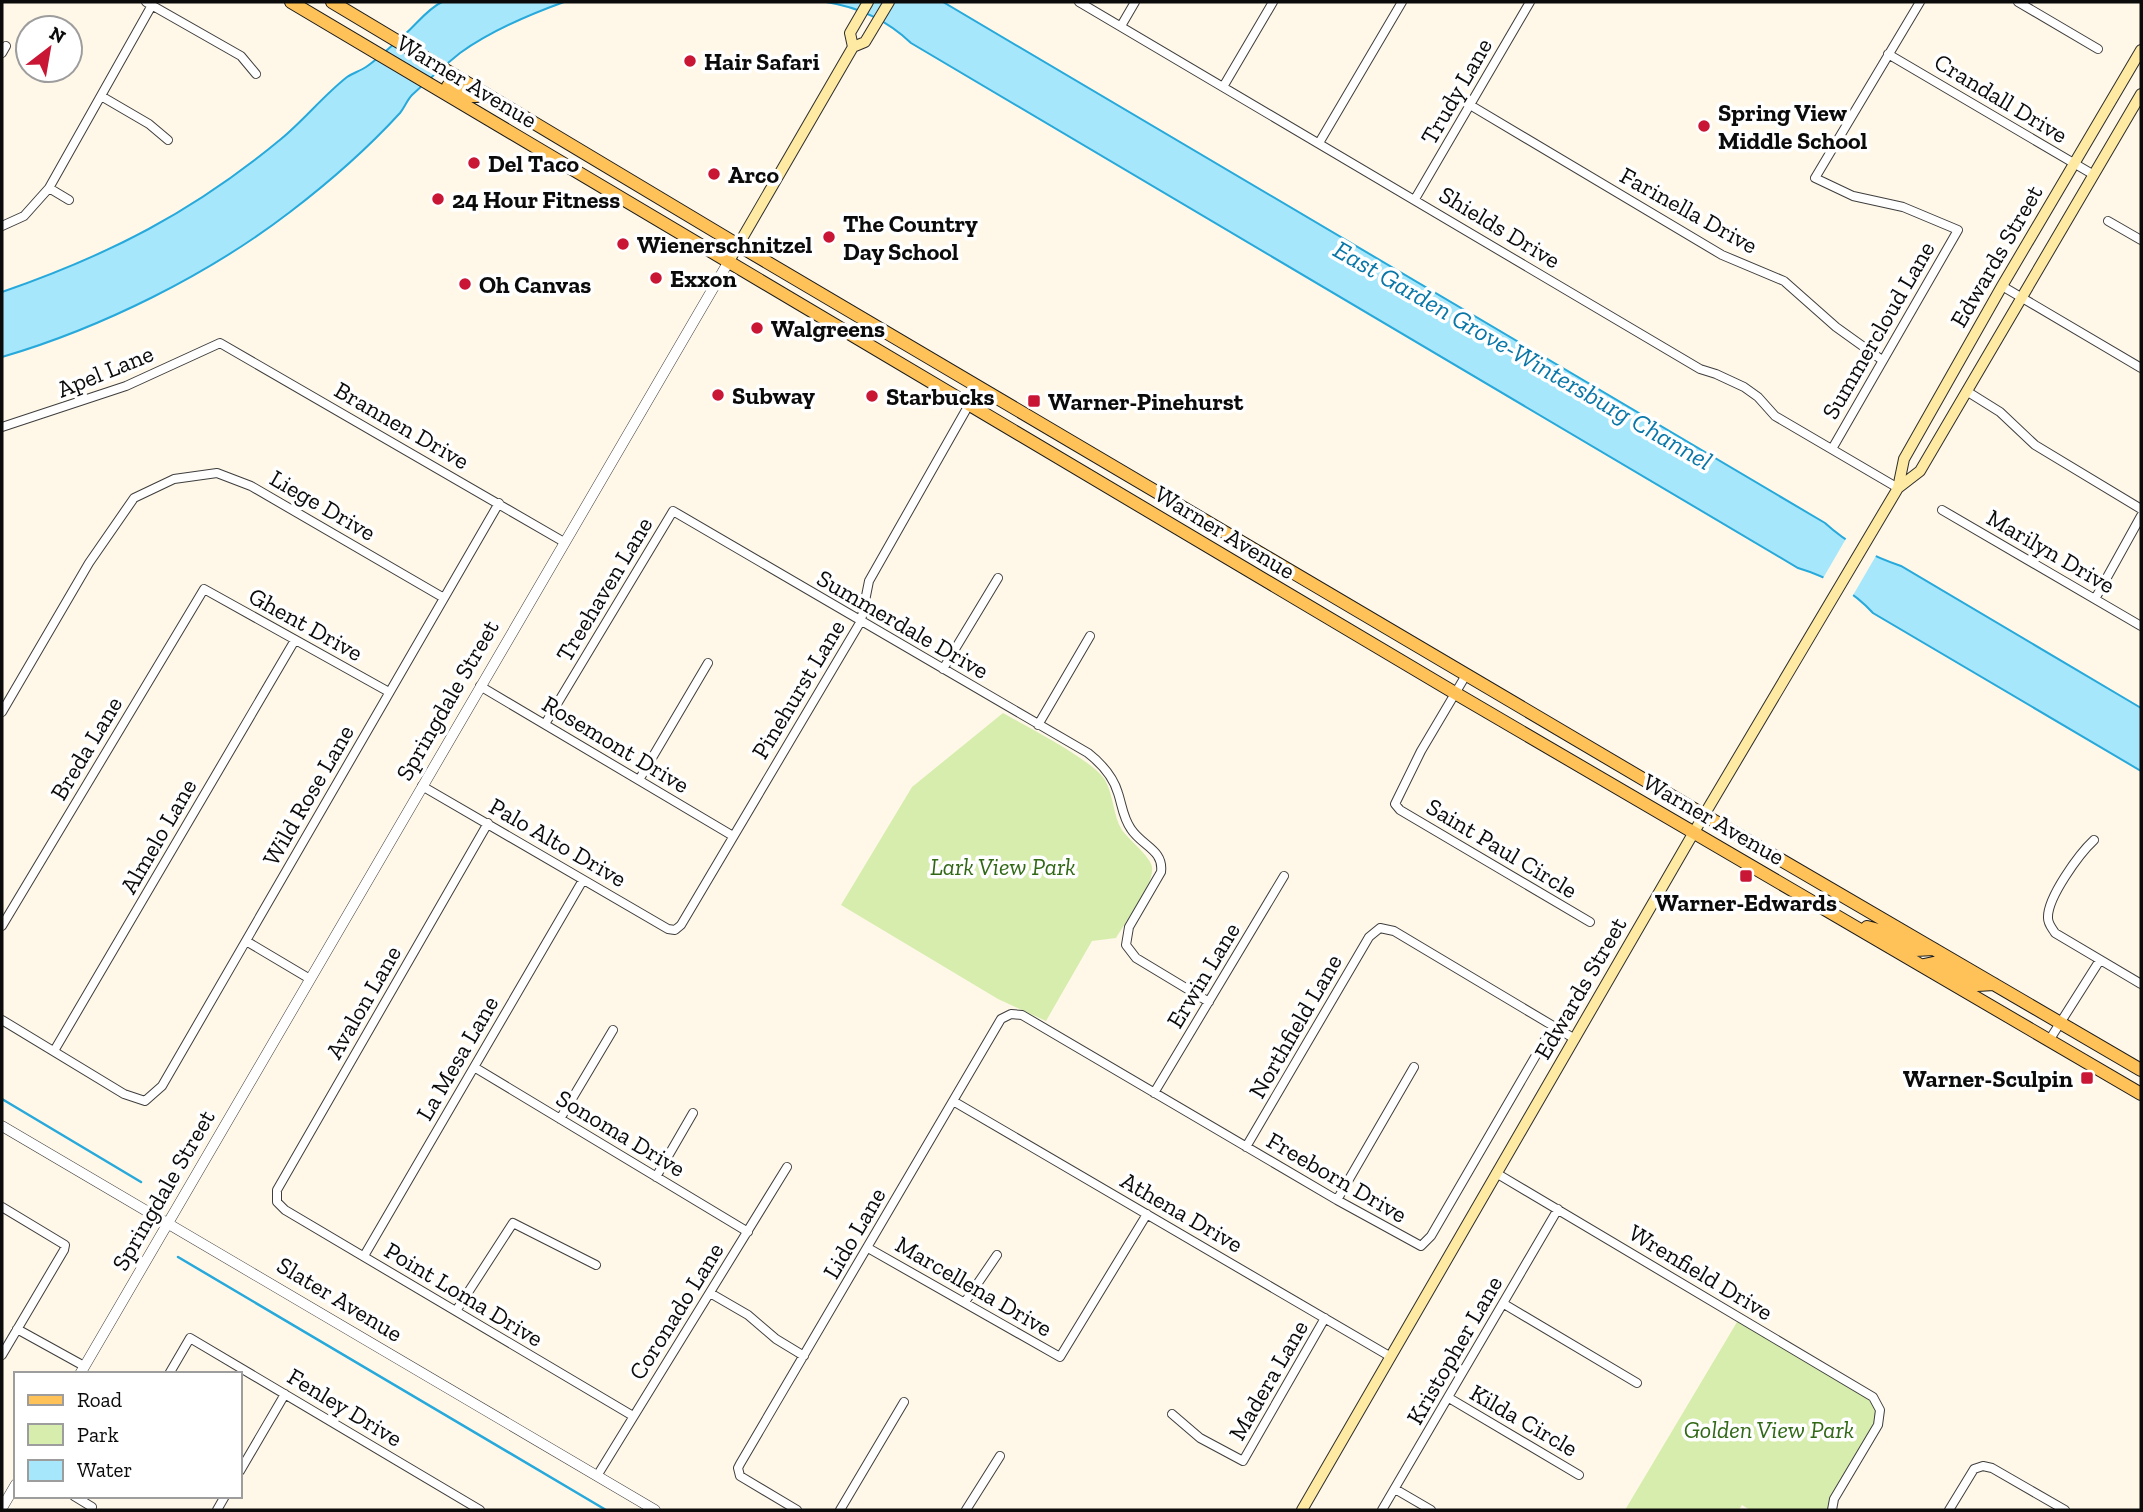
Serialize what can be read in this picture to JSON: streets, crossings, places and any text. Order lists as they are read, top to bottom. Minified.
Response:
{"streets":{"main road":["Warner Avenue","Edwards Street","Springdale Street"],"street":["Trudy Lane","Crandall Drive","Farinella Drive","Shields Drive","Summercloud Lane","Apel Lane","Brannen Drive","Liege Drive","Marilyn Drive","Treehaven Lane","Ghent Drive","Summerdale Drive","Pinehurst Lane","Rosemont Drive","Breda Lane","Wild Rose Lane","Almelo Lane","Palo Alto Drive","Saint Paul Circle","Erwin Lane","Avalon Lane","Northfield Lane","La Mesa Lane","Sonoma Drive","Freeborn Drive","Athena Drive","Lido Lane","Wrenfield Drive","Marcellena Drive","Point Loma Drive","Slater Avenue","Coronado Lane","Kristopher Lane","Madera Lane","Fenley Drive","Kilda Circle"]},"crossings":[["Warner Avenue","Edwards Street"],["Warner Avenue","Pinehurst Lane"],["Warner Avenue","Springdale Street"],["Warner Avenue","Saint Paul Circle"],["Trudy Lane","Farinella Drive"],["Trudy Lane","Shields Drive"],["Crandall Drive","Edwards Street"],["Crandall Drive","Summercloud Lane"],["Farinella Drive","Summercloud Lane"],["Shields Drive","Edwards Street"],["Shields Drive","Summercloud Lane"],["Edwards Street","Athena Drive"],["Edwards Street","Wrenfield Drive"],["Apel Lane","Brannen Drive"],["Brannen Drive","Springdale Street"],["Brannen Drive","Wild Rose Lane"],["Liege Drive","Wild Rose Lane"],["Treehaven Lane","Summerdale Drive"],["Treehaven Lane","Rosemont Drive"],["Ghent Drive","Breda Lane"],["Ghent Drive","Wild Rose Lane"],["Ghent Drive","Almelo Lane"],["Summerdale Drive","Pinehurst Lane"],["Summerdale Drive","Erwin Lane"],["Pinehurst Lane","Rosemont Drive"],["Pinehurst Lane","Palo Alto Drive"],["Springdale Street","Rosemont Drive"],["Springdale Street","Palo Alto Drive"],["Springdale Street","Slater Avenue"],["Wild Rose Lane","Almelo Lane"],["Palo Alto Drive","Avalon Lane"],["Palo Alto Drive","La Mesa Lane"],["Erwin Lane","Freeborn Drive"],["Avalon Lane","Point Loma Drive"],["Northfield Lane","Freeborn Drive"],["La Mesa Lane","Sonoma Drive"],["La Mesa Lane","Point Loma Drive"],["Sonoma Drive","Coronado Lane"],["Freeborn Drive","Lido Lane"],["Athena Drive","Lido Lane"],["Athena Drive","Marcellena Drive"],["Athena Drive","Madera Lane"],["Lido Lane","Marcellena Drive"],["Wrenfield Drive","Kristopher Lane"],["Point Loma Drive","Coronado Lane"],["Slater Avenue","Coronado Lane"],["Kristopher Lane","Kilda Circle"]],"water":["East Garden Grove-Wintersburg Channel"],"parks":["Lark View Park","Golden View Park"],"places":{"other":["Hair Safari","Spring View Middle School","Del Taco","Arco","24 Hour Fitness","The Country Day School","Wienerschnitzel","Exxon","Oh Canvas","Walgreens","Subway","Starbucks"],"transit":["Warner-Pinehurst","Warner-Edwards","Warner-Sculpin"]},"legend":["Road","Park","Water"],"north":"top right"}
